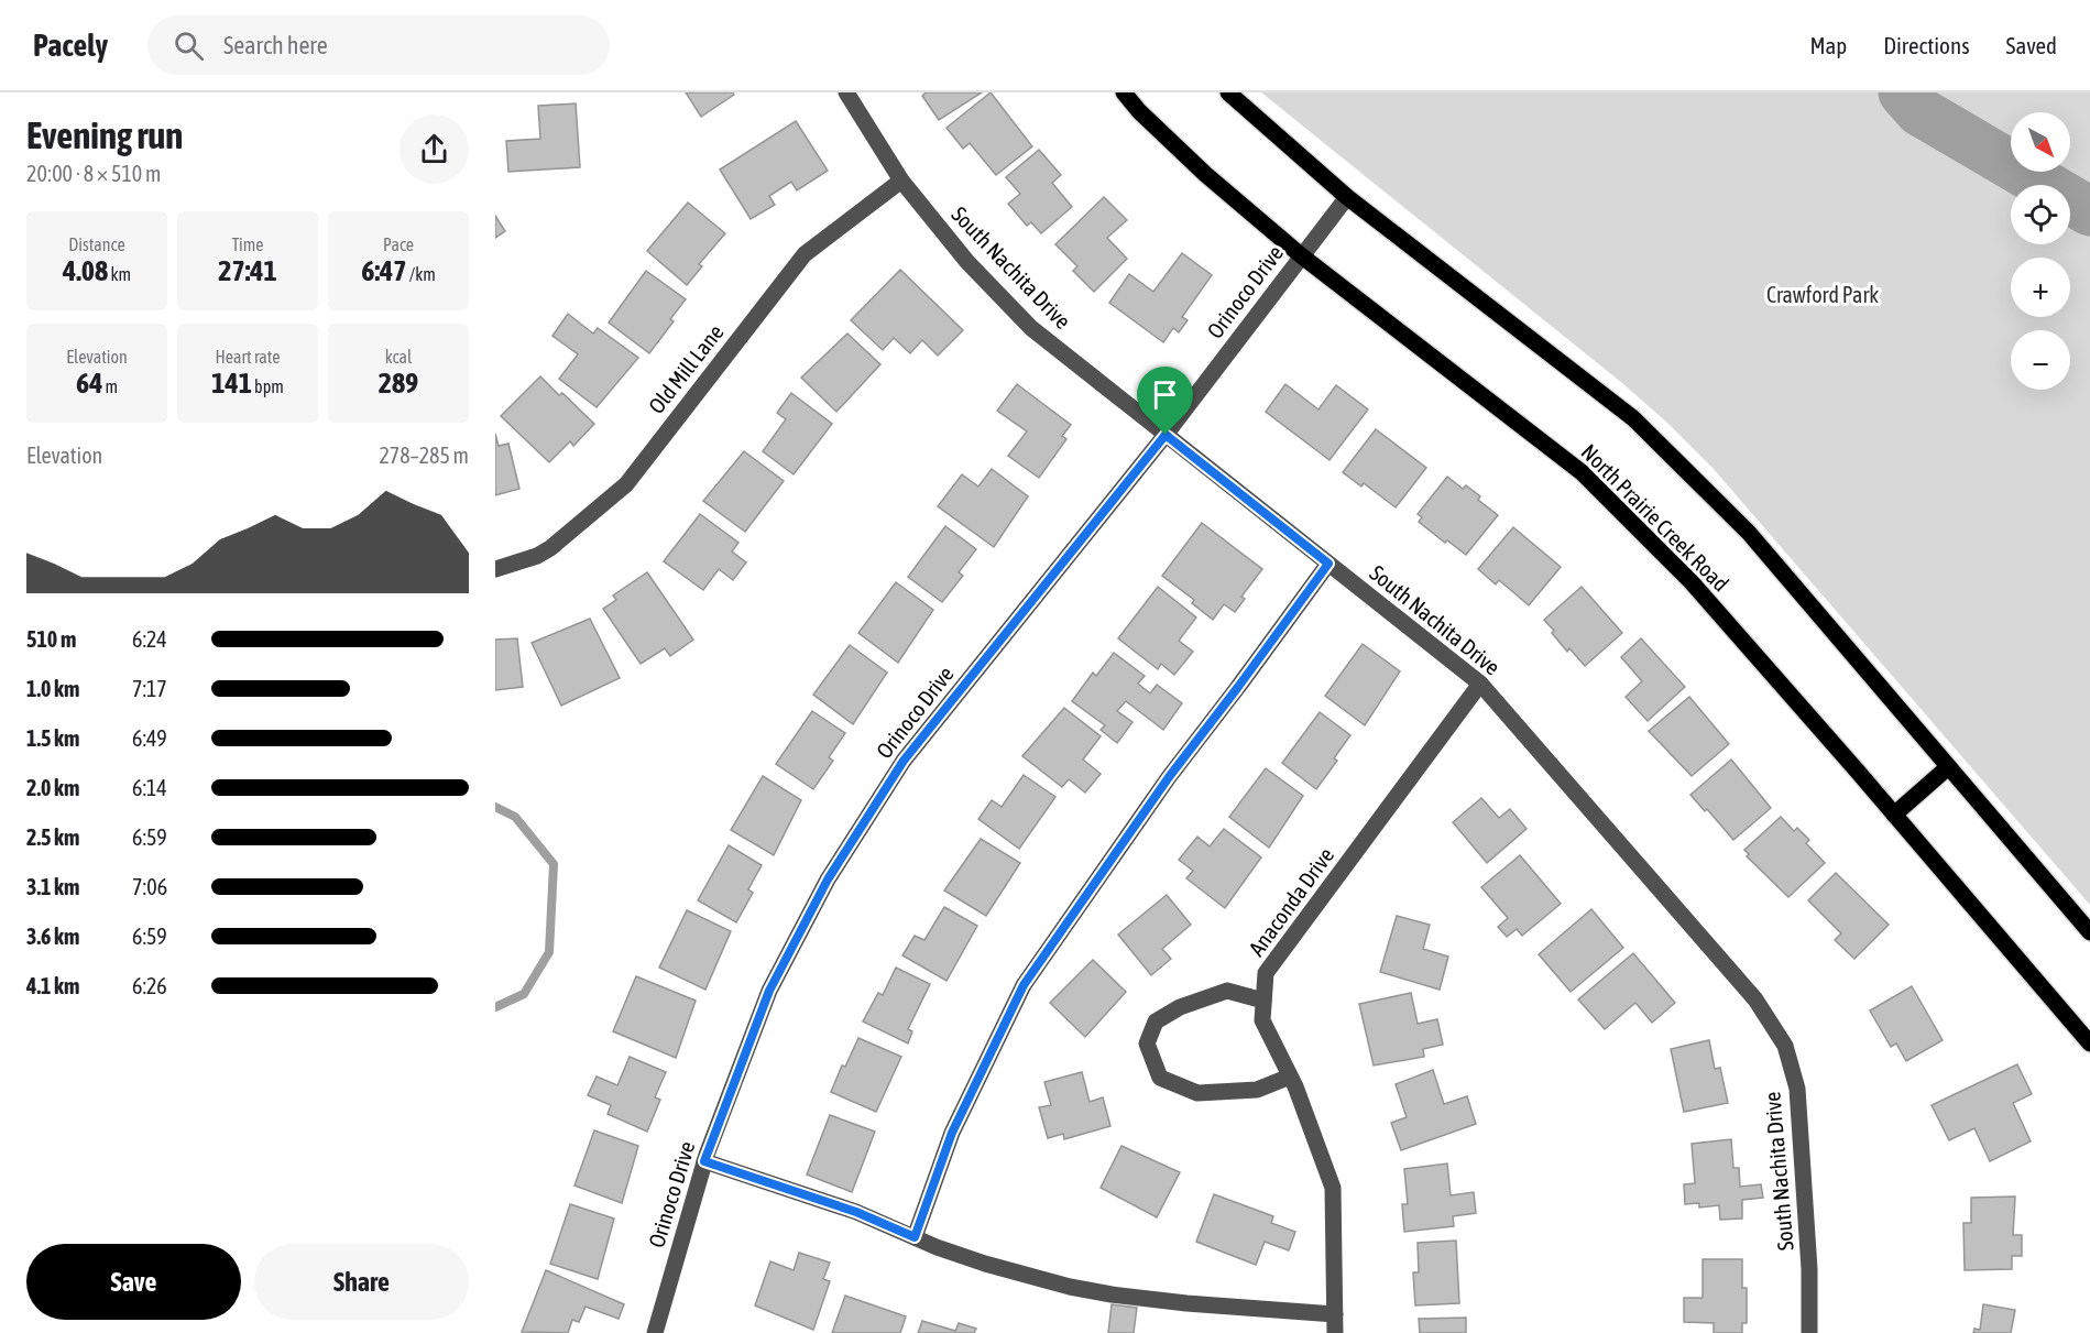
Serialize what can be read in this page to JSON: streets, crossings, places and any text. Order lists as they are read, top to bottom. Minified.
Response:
{"streets":{"main road":["North Prairie Creek Road"],"street":["South Nachita Drive","Orinoco Drive","Old Mill Lane","Anaconda Drive"]},"crossings":[["South Nachita Drive","Orinoco Drive"],["South Nachita Drive","Old Mill Lane"],["South Nachita Drive","Anaconda Drive"],["Orinoco Drive","North Prairie Creek Road"]],"parks":["Crawford Park"],"north":"bottom right","page":{"header":"Pacely","search":"Search here","nav":["Map","Directions","Saved"],"heading":["Evening run","20:00 · 8 × 510 m"],"map_buttons":["+","−"],"stats":[["Distance","4.08 km"],["Time","27:41"],["Pace","6:47 /km"],["Elevation","64 m"],["Heart rate","141 bpm"],["kcal","289"]],"chart":["Elevation","278–285 m"],"list":[{"name":"510 m","note":"6:24"},{"name":"1.0 km","note":"7:17"},{"name":"1.5 km","note":"6:49"},{"name":"2.0 km","note":"6:14"},{"name":"2.5 km","note":"6:59"},{"name":"3.1 km","note":"7:06"},{"name":"3.6 km","note":"6:59"},{"name":"4.1 km","note":"6:26"}],"buttons":["Save","Share"]}}
